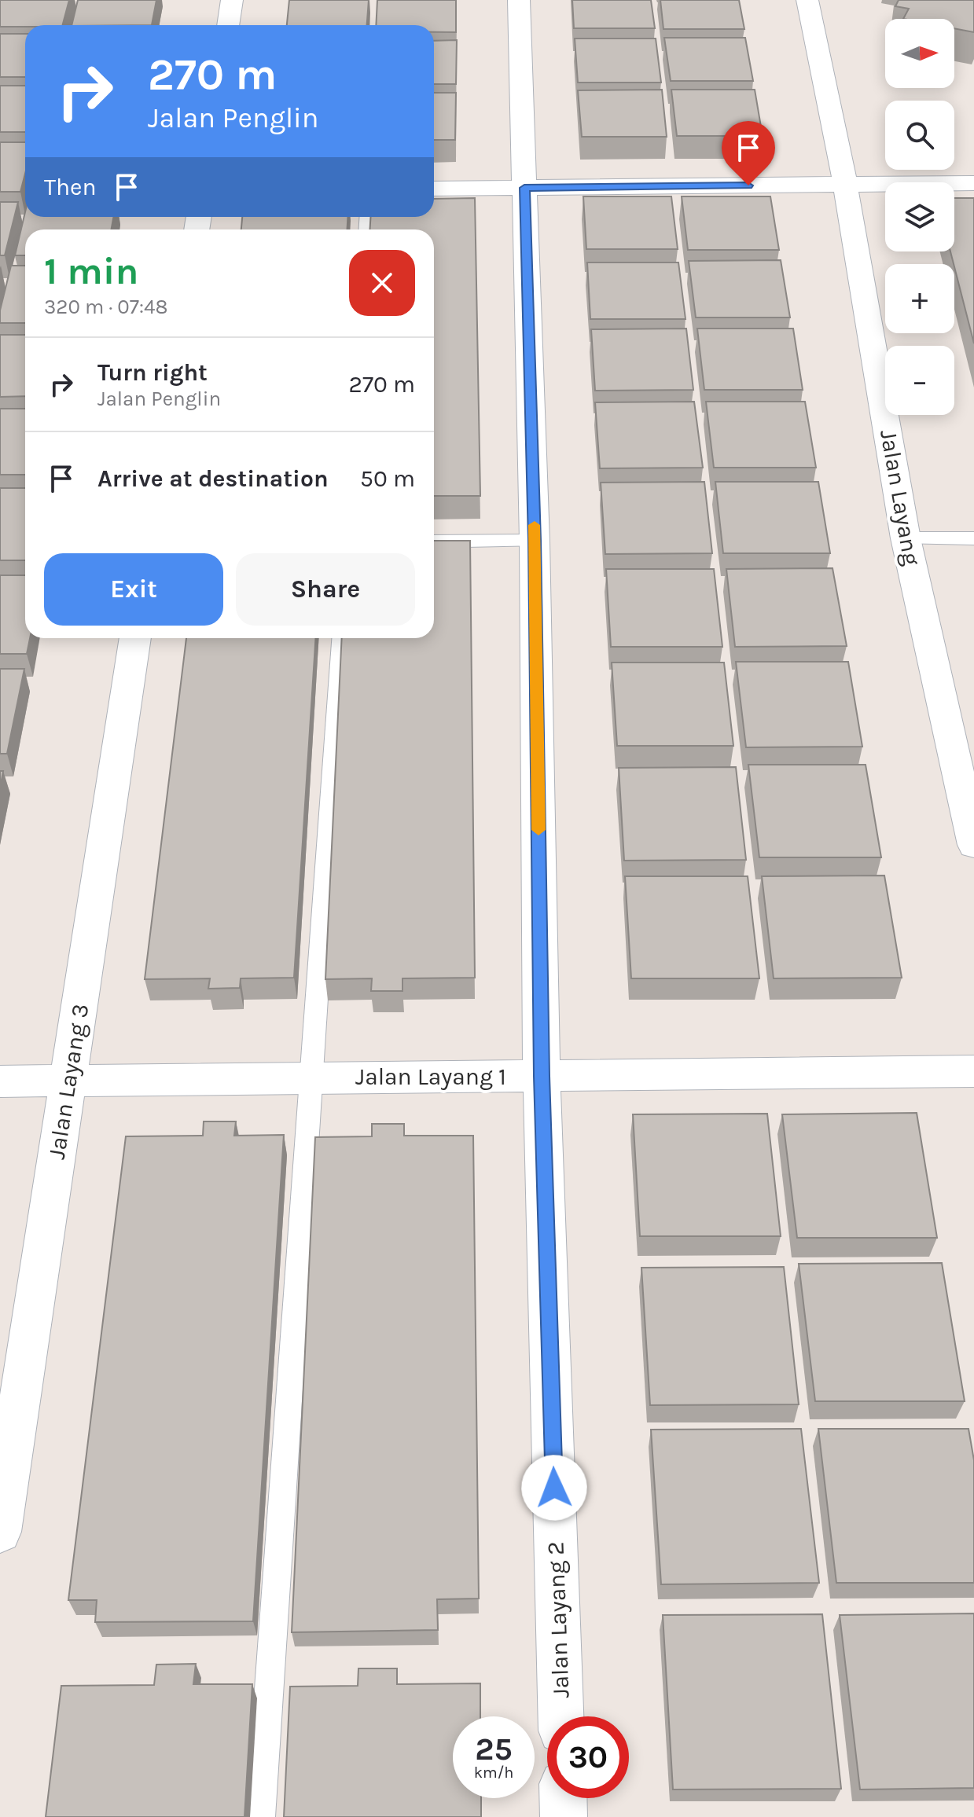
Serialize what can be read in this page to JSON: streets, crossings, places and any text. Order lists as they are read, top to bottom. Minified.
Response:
{"streets":{"street":["Jalan Layang","Jalan Layang 1","Jalan Layang 3","Jalan Layang 2"]},"crossings":[["Jalan Layang 1","Jalan Layang 3"],["Jalan Layang 1","Jalan Layang 2"]],"north":"right","page":{"map_buttons":["+","−"],"turn":["270 m","Jalan Penglin"],"then":"Then","heading":["1 min","320 m · 07:48"],"list":[{"name":"Turn right","note":"Jalan Penglin","value":"270 m"},{"name":"Arrive at destination","value":"50 m"}],"buttons":["Exit","Share"],"speed":"25 km/h","limit":"30"}}
